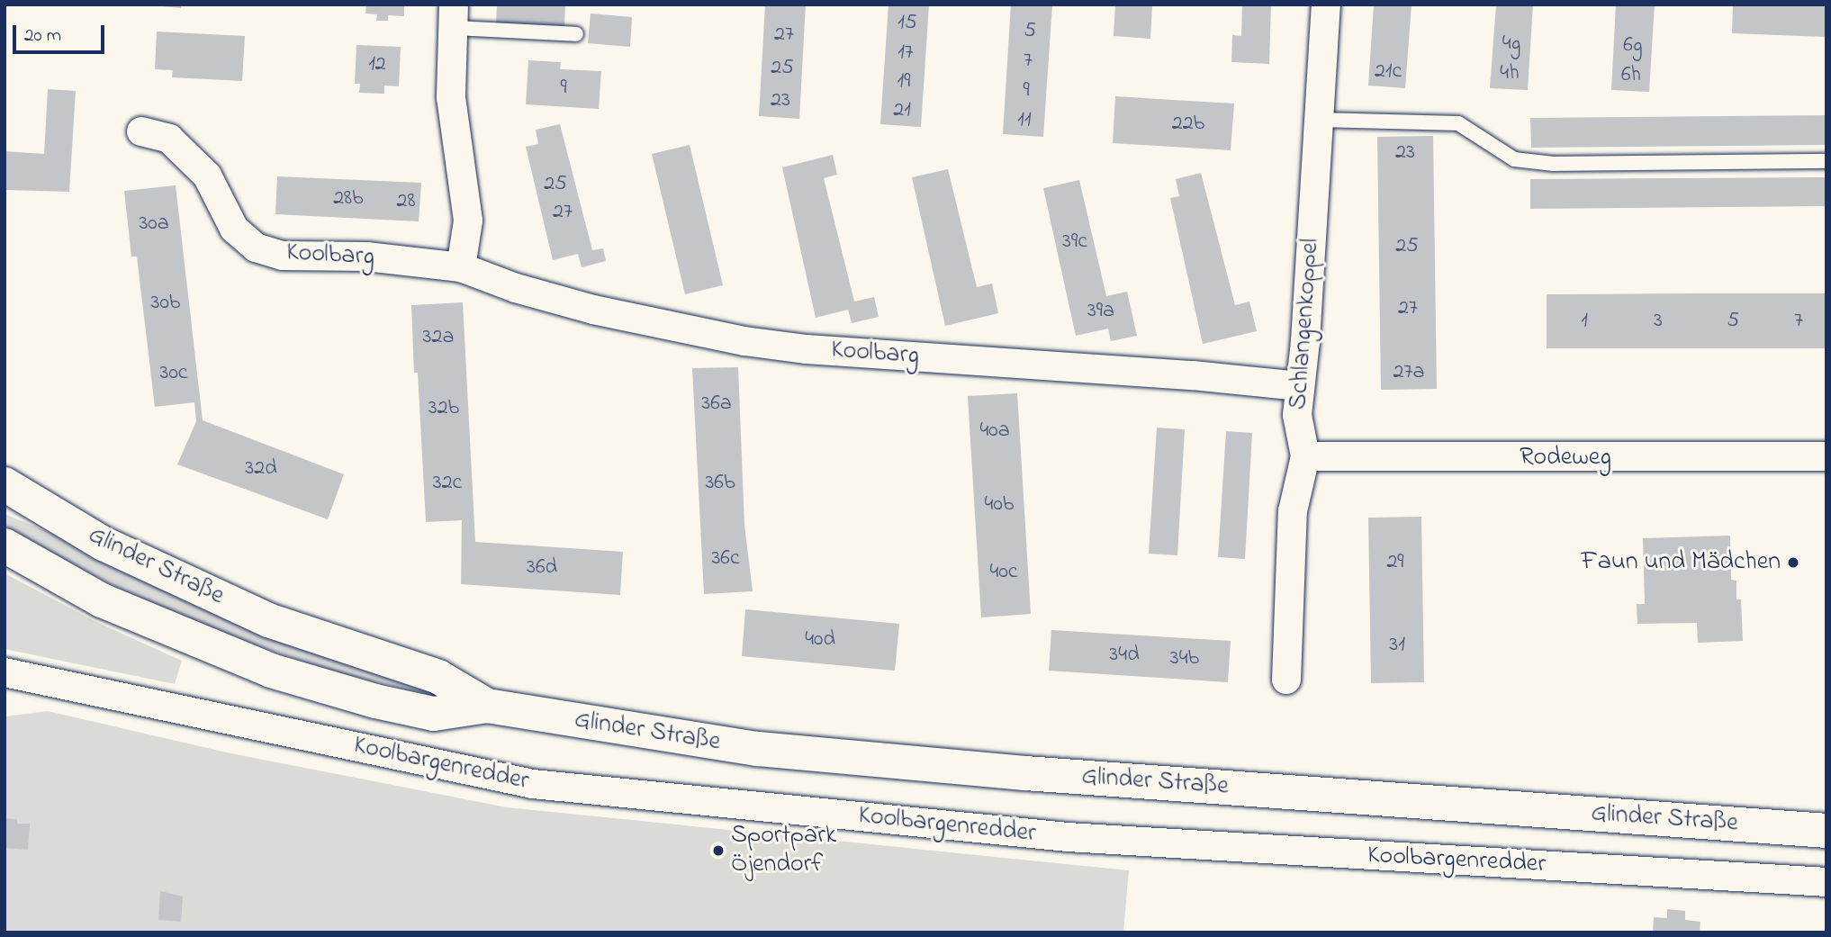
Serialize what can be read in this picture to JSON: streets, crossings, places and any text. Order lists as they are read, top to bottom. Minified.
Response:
{"streets":{"main road":["Glinder Straße"],"street":["Koolbarg","Schlangenkoppel","Rodeweg","Koolbargenredder"]},"crossings":[["Koolbarg","Schlangenkoppel"],["Schlangenkoppel","Rodeweg"]],"places":["Faun und Mädchen","Sportpark Öjendorf"],"house_numbers":["15","5","27","4g","6g","17","7","12","25","21c","4h","6h","19","9","9","23","21","11","22b","23","25","28b","28","27","30a","39c","25","30b","27","39a","1","3","5","7","32a","27a","30c","36a","32b","40a","32d","32c","36b","40b","36c","29","36d","40c","40d","31","34d","34b"],"scale_bar":"20 m"}
